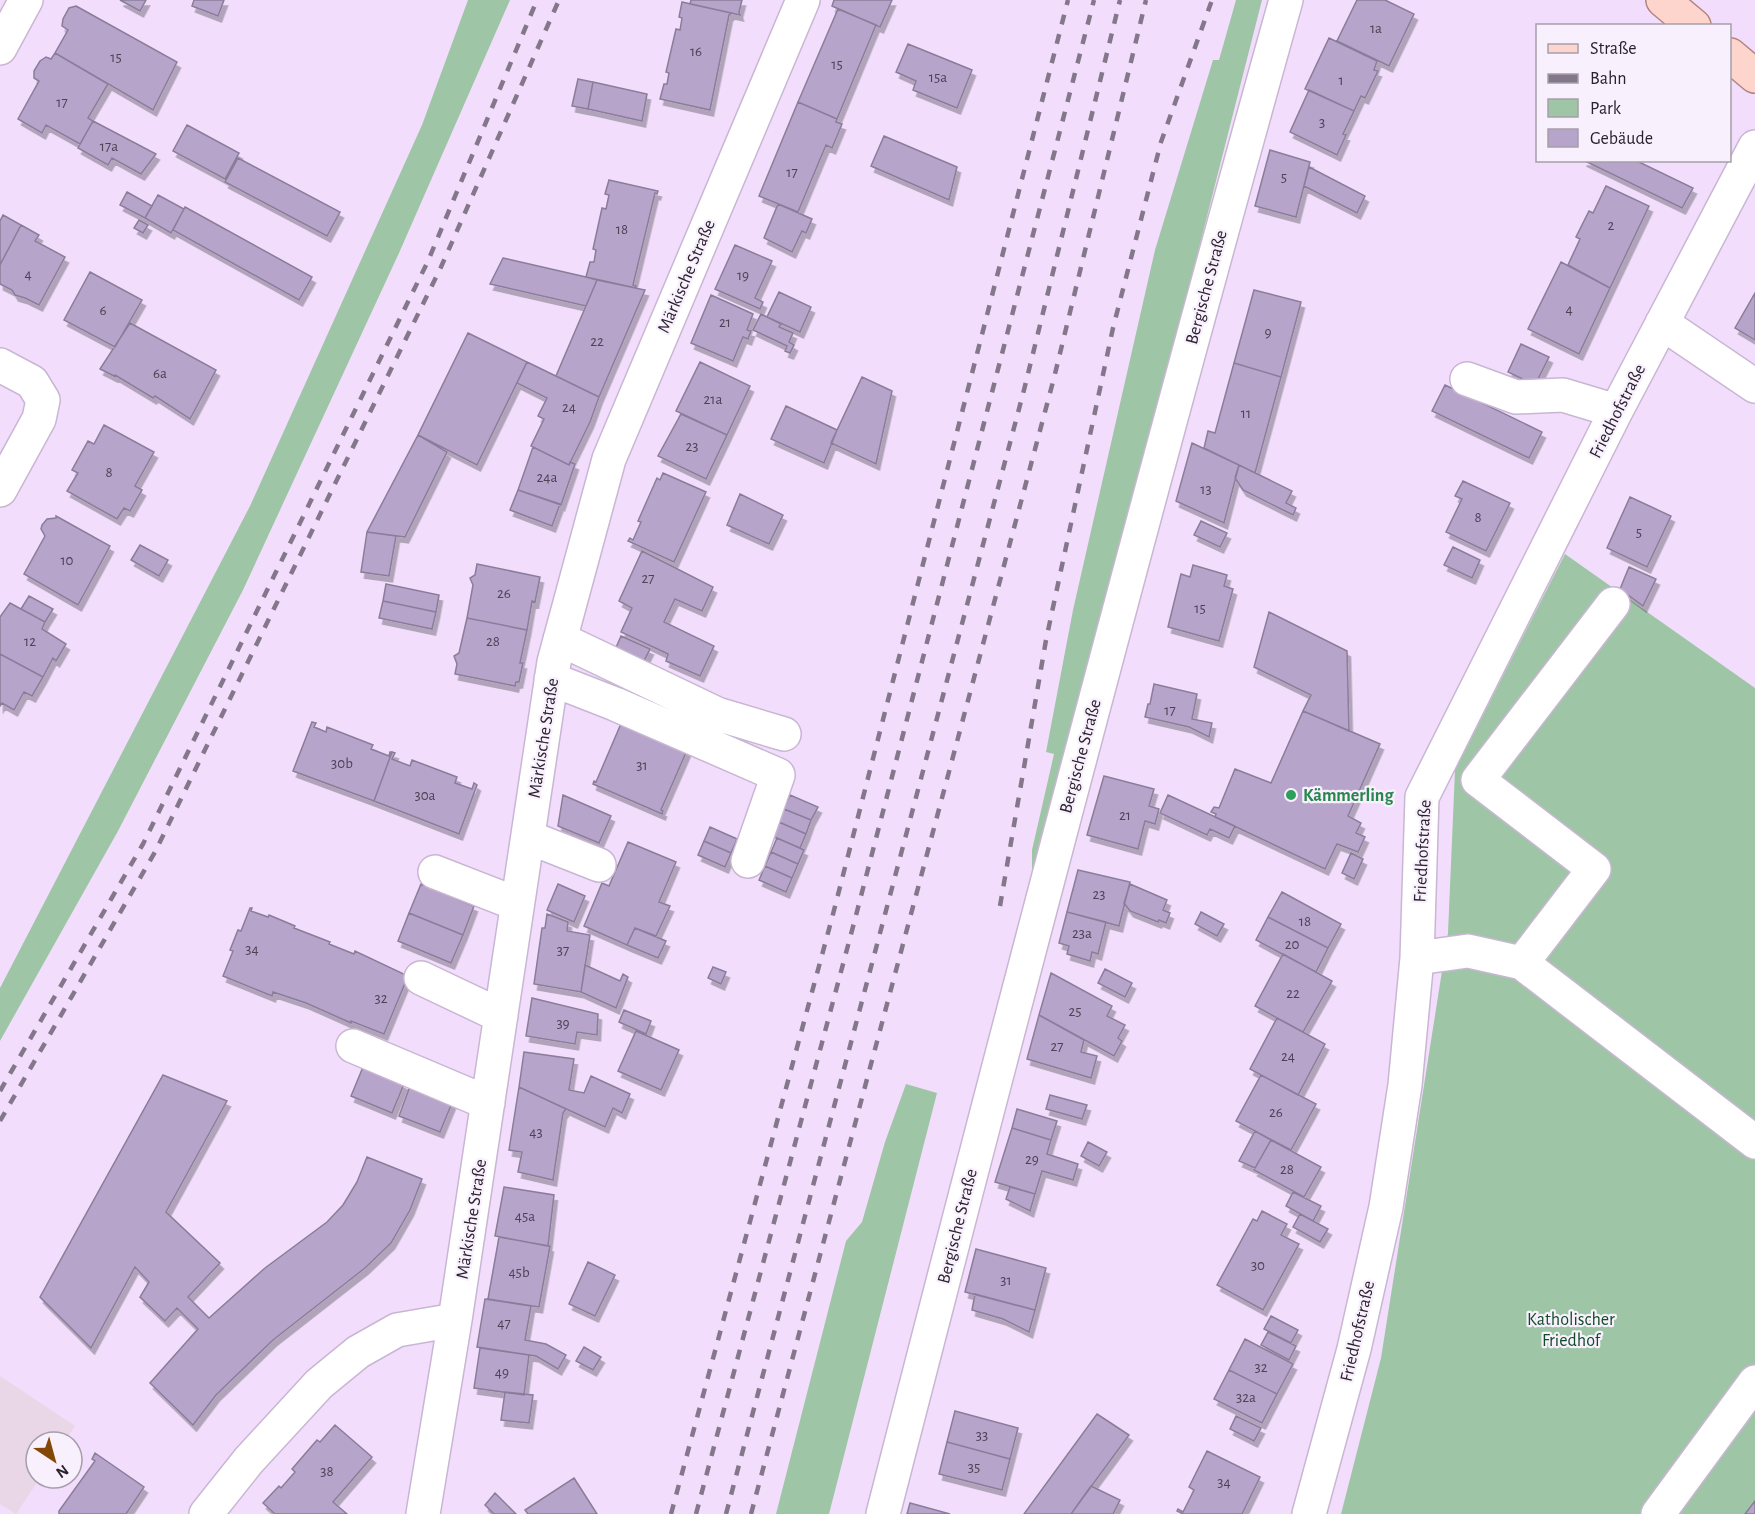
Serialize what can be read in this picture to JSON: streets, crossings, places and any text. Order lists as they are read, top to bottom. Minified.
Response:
{"streets":{"street":["Märkische Straße","Bergische Straße","Friedhofstraße"]},"parks":["Katholischer Friedhof"],"places":["Kämmerling"],"house_numbers":["1a","16","15","15","15a","1","17","3","17a","17","5","2","18","4","19","4","6","21","9","22","6a","21a","24","11","23","8","24a","13","8","5","10","27","26","15","12","28","17","30b","31","30a","21","23","18","23a","20","34","37","22","32","25","39","27","24","26","43","29","28","45a","30","45b","31","47","32","49","32a","33","35","38","34"],"legend":["Straße","Bahn","Park","Gebäude"],"north":"bottom right"}
